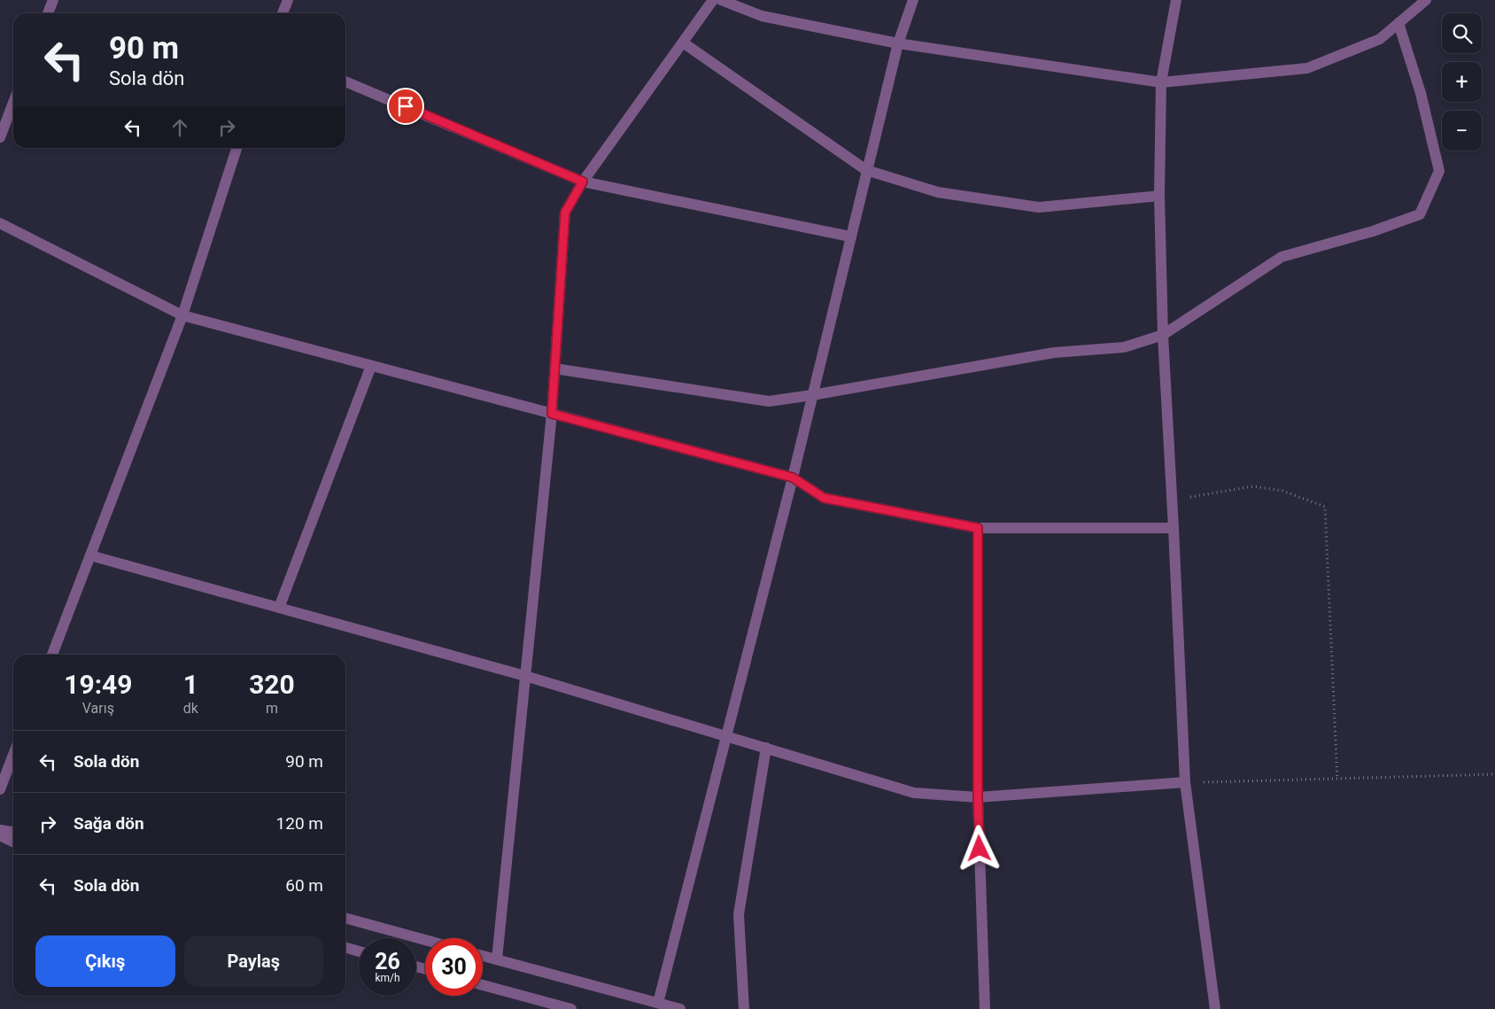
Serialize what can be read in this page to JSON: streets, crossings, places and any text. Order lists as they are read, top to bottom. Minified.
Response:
{"page":{"map_buttons":["+","−"],"turn":["90 m","Sola dön"],"eta":["19:49","Varış","1","dk","320","m"],"list":[{"name":"Sola dön","value":"90 m"},{"name":"Sağa dön","value":"120 m"},{"name":"Sola dön","value":"60 m"}],"buttons":["Çıkış","Paylaş"],"speed":"26 km/h","limit":"30"}}
